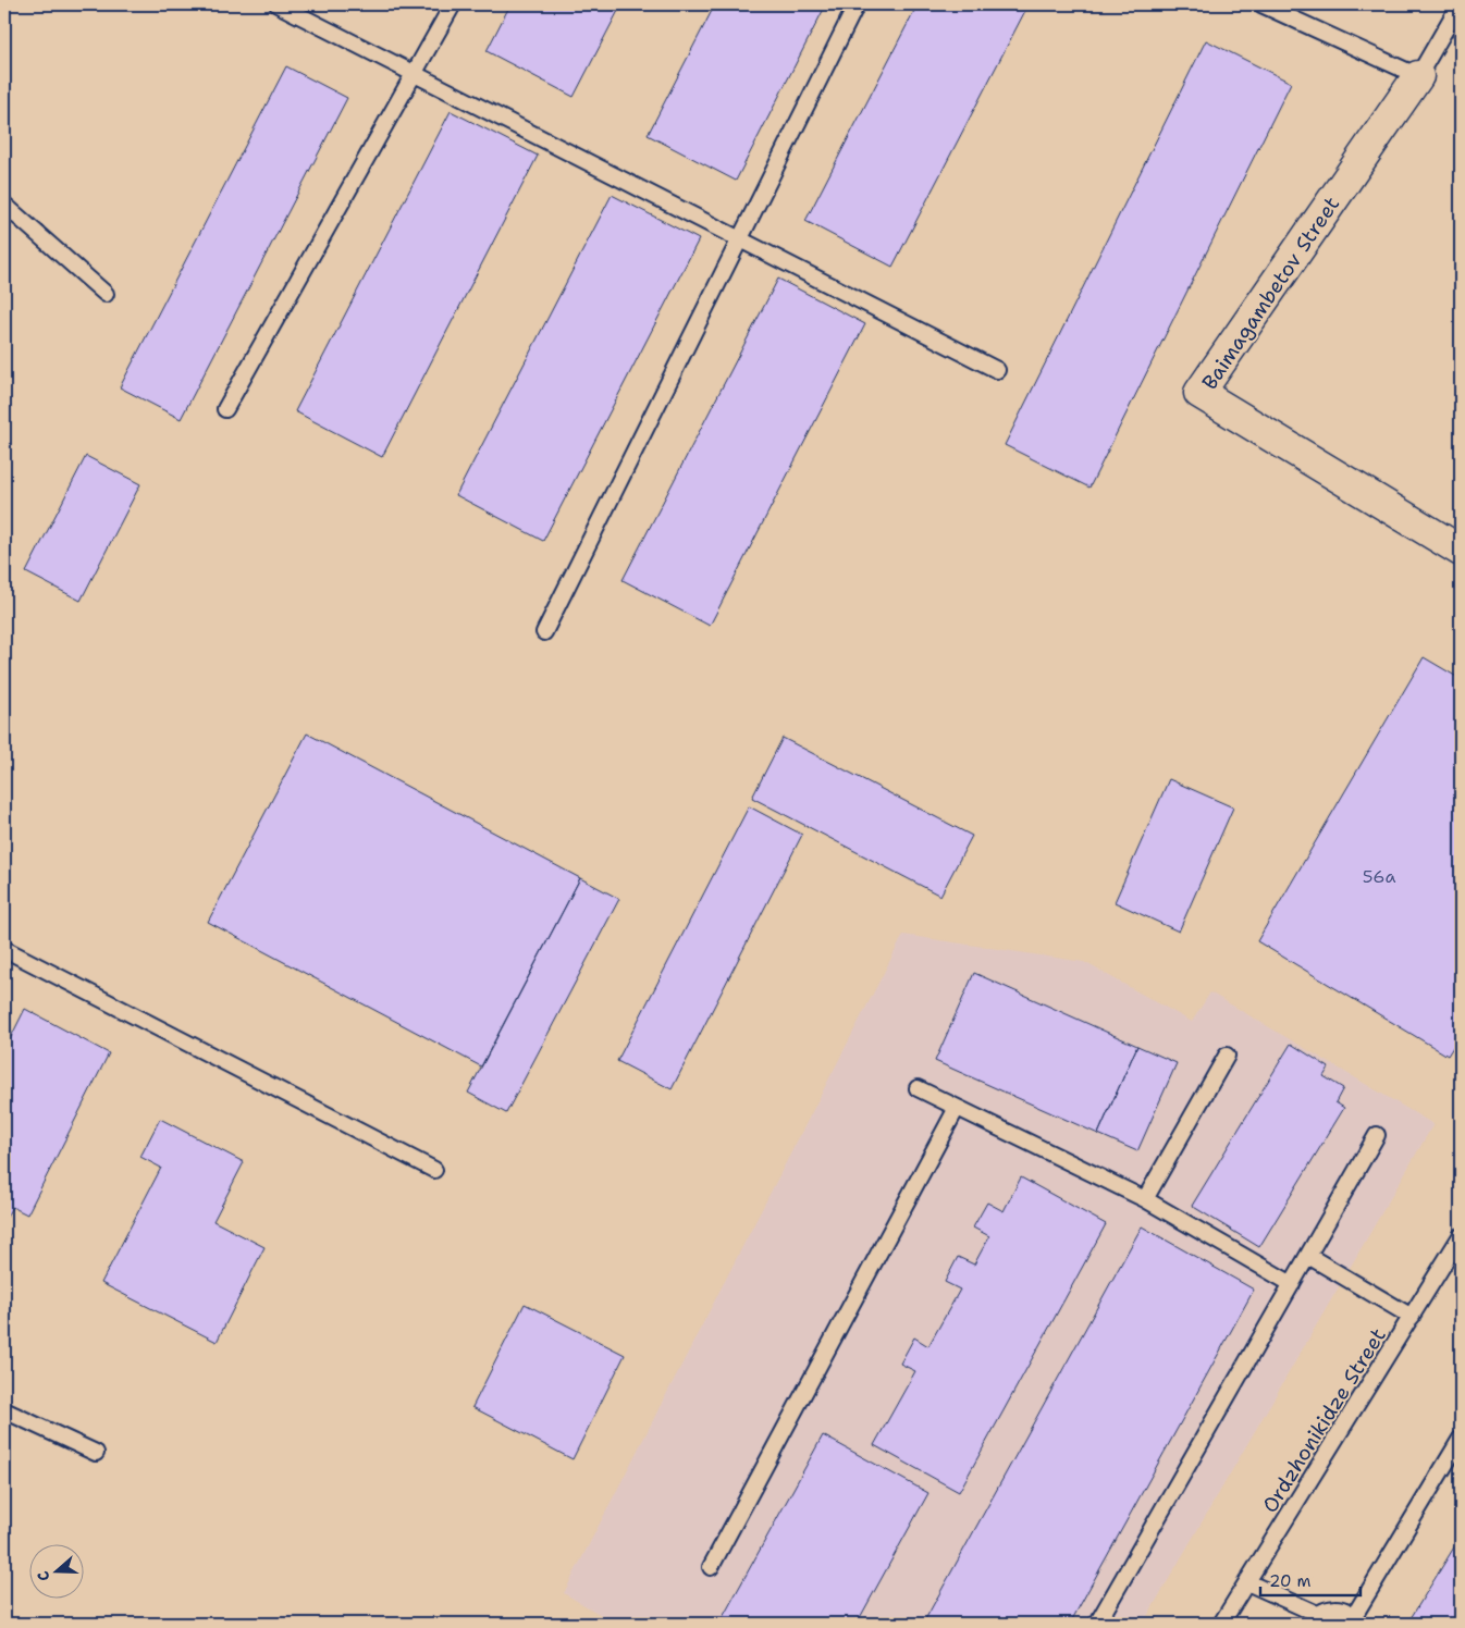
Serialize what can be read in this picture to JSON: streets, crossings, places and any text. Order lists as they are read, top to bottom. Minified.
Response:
{"streets":{"street":["Baimagambetov Street"],"lane":["Ordzhonikidze Street"]},"house_numbers":["56а"],"scale_bar":"20 m","north":"left"}
